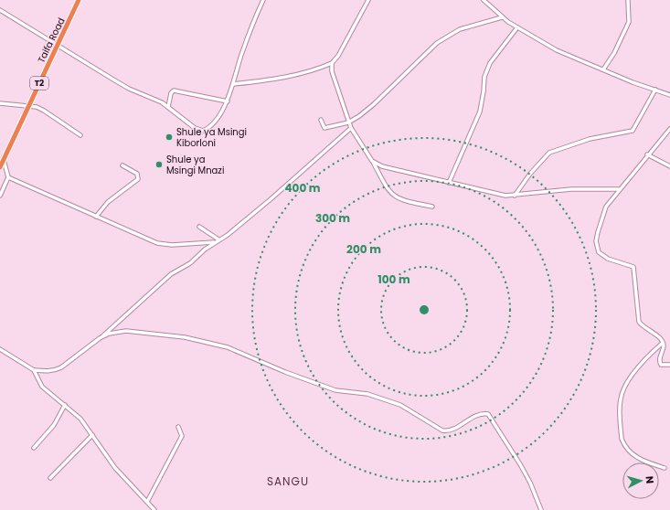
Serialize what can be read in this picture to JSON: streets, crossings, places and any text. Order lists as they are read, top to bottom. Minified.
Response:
{"streets":{"highway":["Taifa Road","T2"]},"districts":["SANGU"],"places":["Shule ya Msingi Kiborloni","Shule ya Msingi Mnazi"],"north":"right","rings":["400 m","300 m","200 m","100 m"]}
